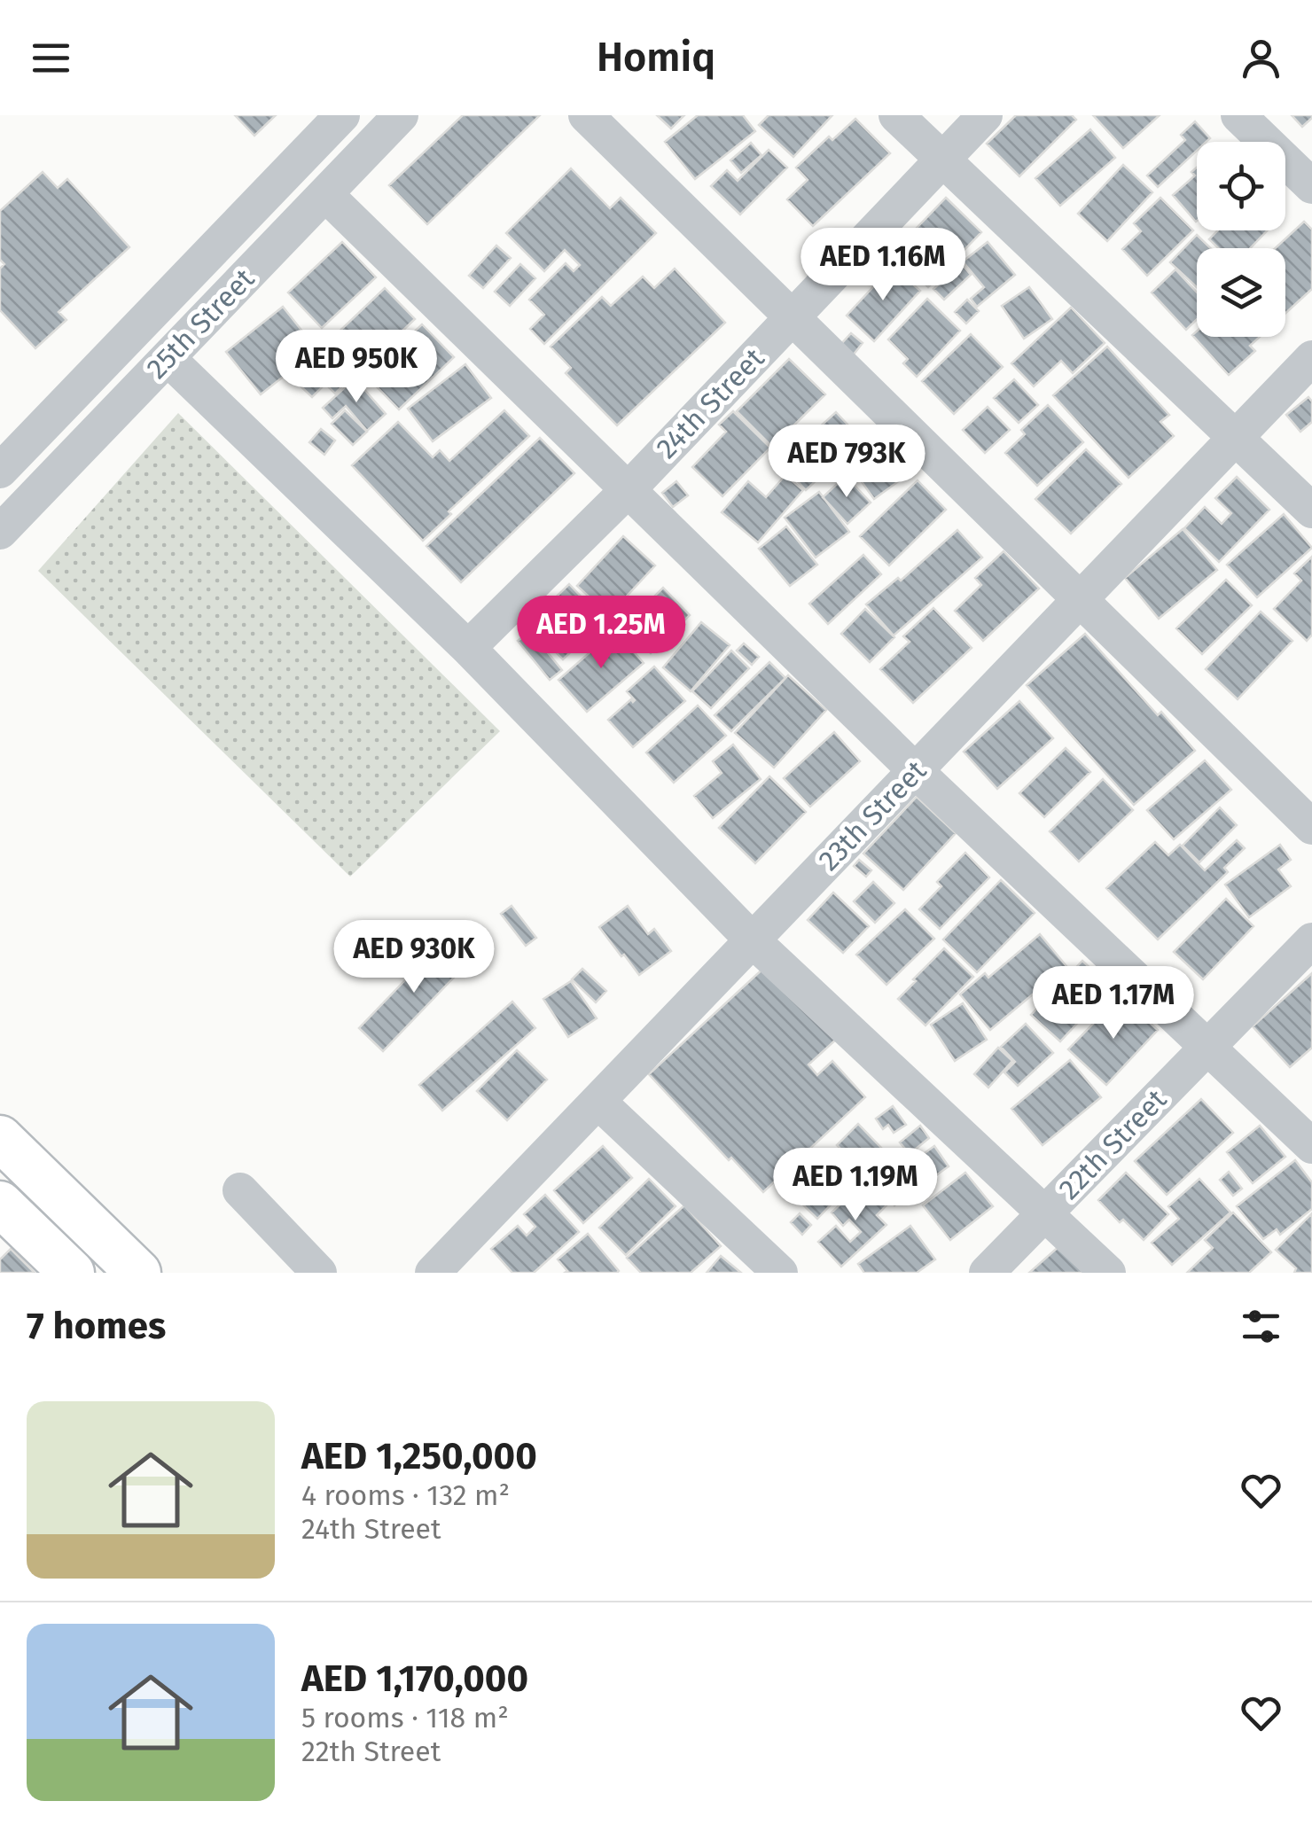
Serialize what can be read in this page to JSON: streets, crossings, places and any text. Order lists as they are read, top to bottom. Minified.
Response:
{"streets":{"street":["25th Street","24th Street","23th Street","22th Street"]},"page":{"header":"Homiq","price":["AED 1.16M","AED 950K","AED 793K","AED 1.25M","AED 930K","AED 1.17M","AED 1.19M"],"heading":"7 homes","list":[{"name":"AED 1,250,000","note":"4 rooms · 132 m² · 24th Street"},{"name":"AED 1,170,000","note":"5 rooms · 118 m² · 22th Street"}]}}
